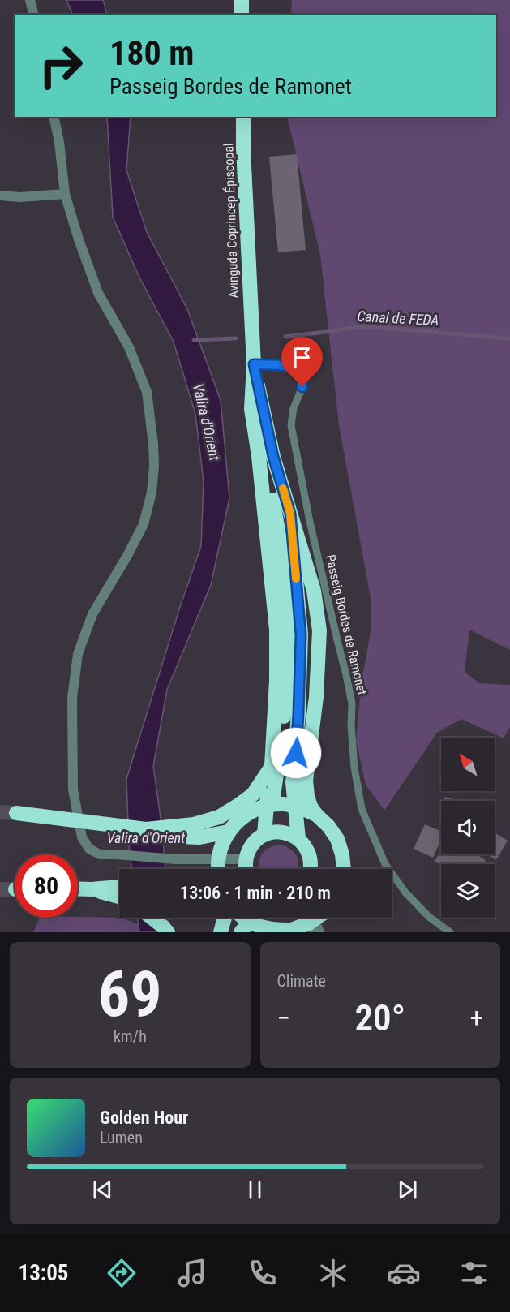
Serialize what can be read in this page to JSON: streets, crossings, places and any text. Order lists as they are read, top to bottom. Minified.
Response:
{"streets":{"highway":["Avinguda Coprincep Épiscopal"],"lane":["Passeig Bordes de Ramonet"]},"crossings":[["Avinguda Coprincep Épiscopal","Passeig Bordes de Ramonet"]],"water":["Canal de FEDA","Valira d'Orient"],"north":"top left","page":{"turn":["180 m","Passeig Bordes de Ramonet"],"limit":"80","trip":"13:06 · 1 min · 210 m","tile":[["69","km/h"],"Climate"],"heat":["−","20°","+"],"song":["Golden Hour","Lumen"],"tabs":"13:05"}}
